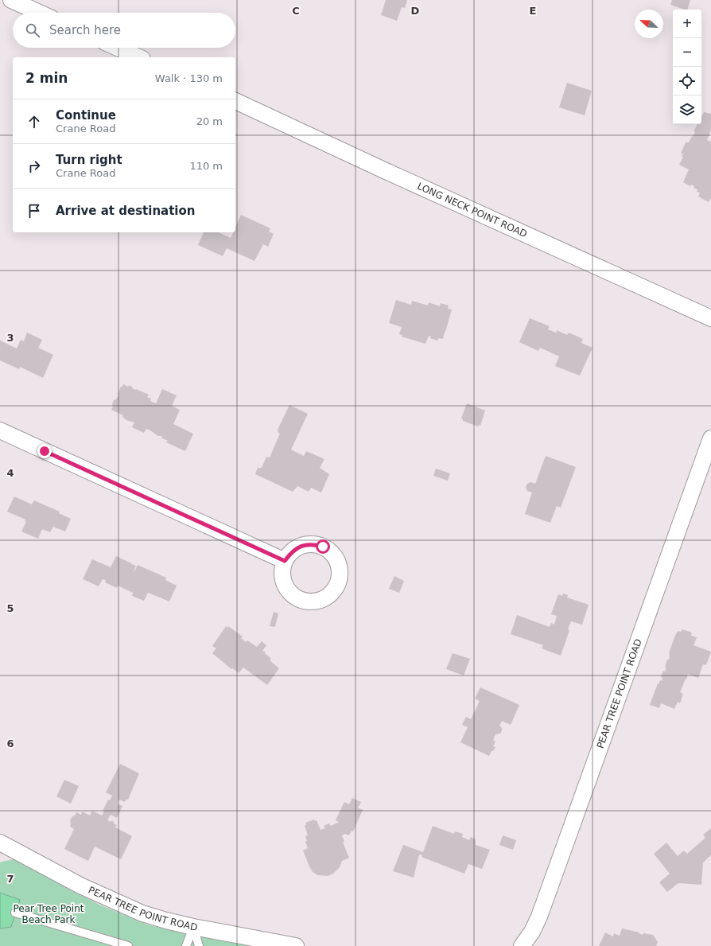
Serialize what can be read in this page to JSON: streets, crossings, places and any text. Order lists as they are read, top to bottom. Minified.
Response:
{"streets":{"street":["LONG NECK POINT ROAD","PEAR TREE POINT ROAD"]},"parks":["Pear Tree Point Beach Park"],"north":"top left","page":{"map_buttons":["+","−"],"search":"Search here","heading":["2 min","Walk · 130 m"],"list":[["Continue","Crane Road","20 m"],["Turn right","Crane Road","110 m"],"Arrive at destination"]},"grid":{"columns":["C","D","E"],"rows":["3","4","5","6","7"]}}
